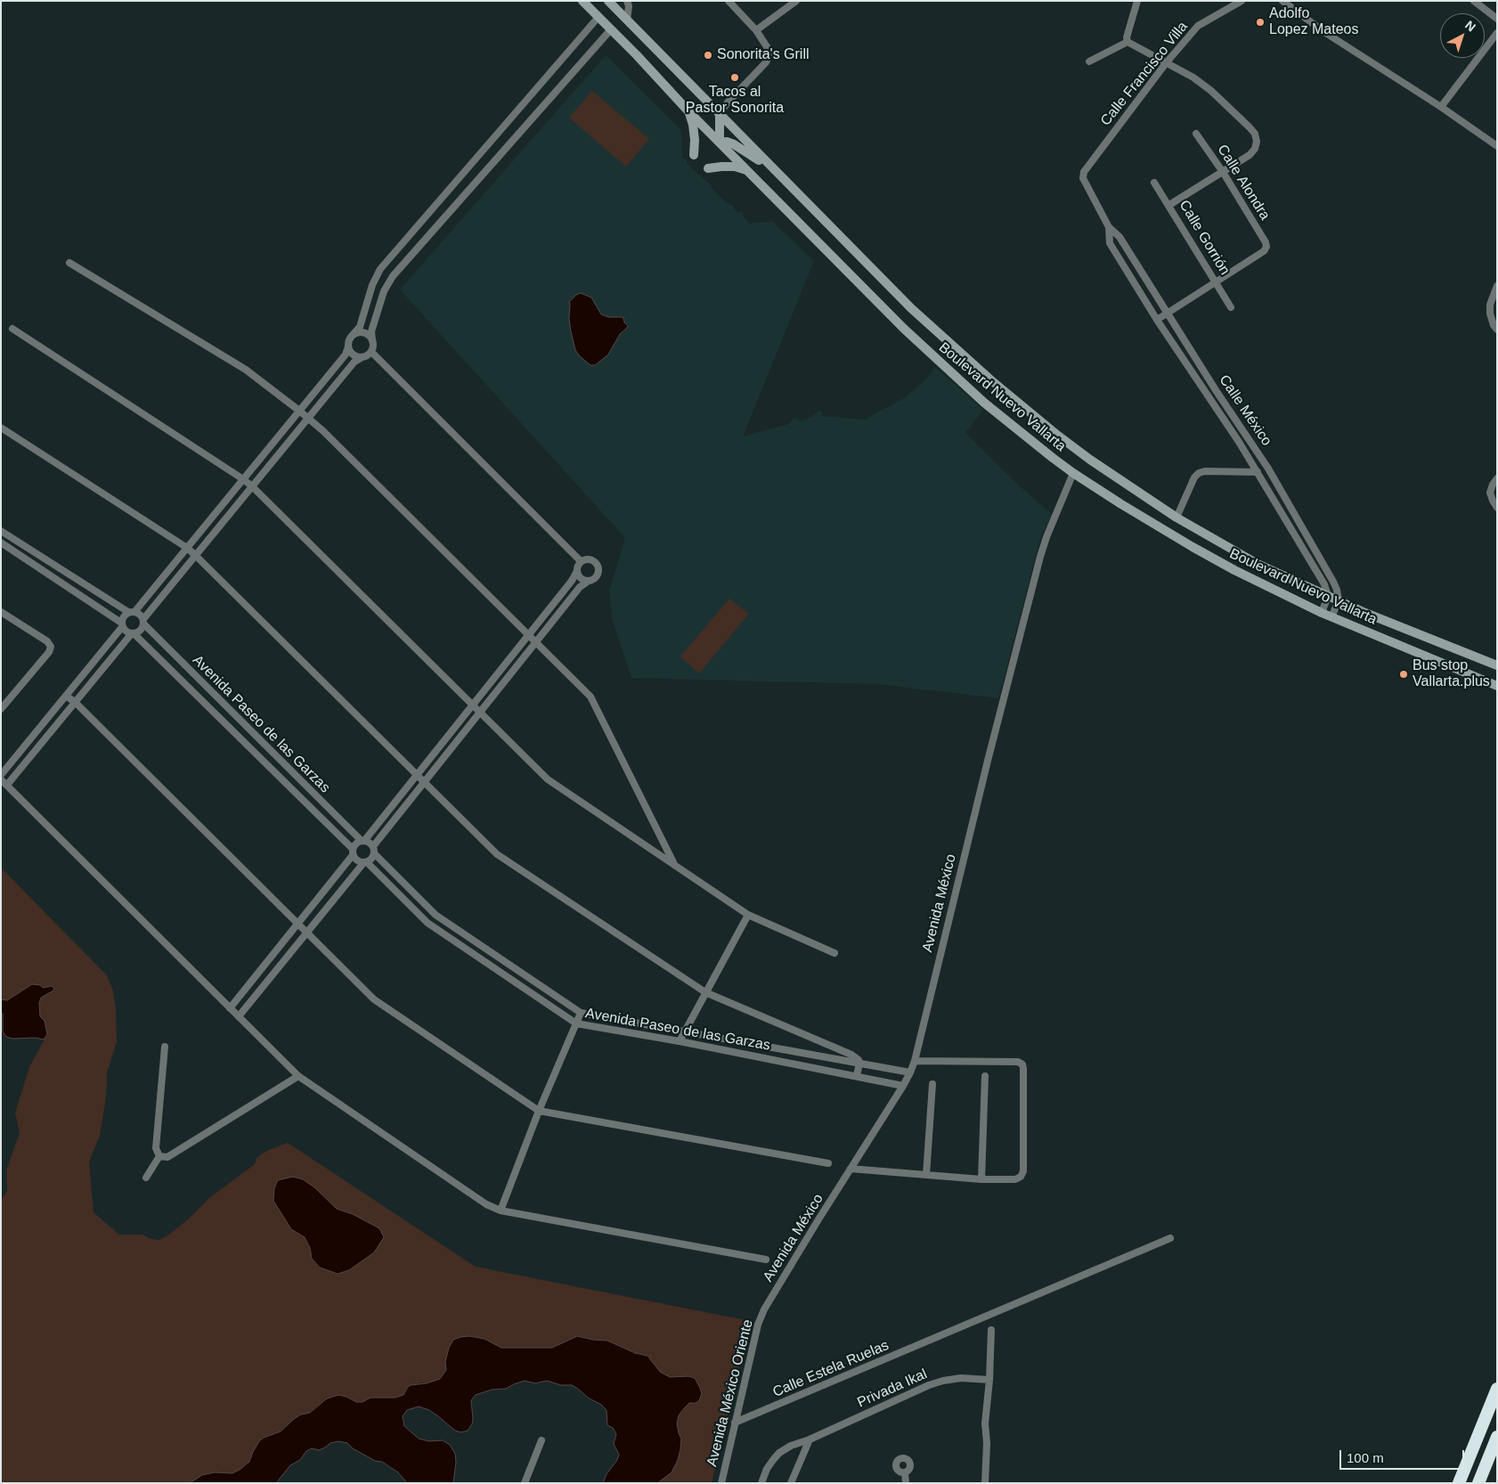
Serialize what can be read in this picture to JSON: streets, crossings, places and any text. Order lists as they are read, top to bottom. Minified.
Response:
{"streets":{"main road":["Boulevard Nuevo Vallarta"],"street":["Calle Francisco Villa","Calle Alondra","Calle Gorrión","Calle México","Avenida Paseo de las Garzas","Avenida México","Calle Estela Ruelas","Privada Ikal","Avenida México Oriente"]},"crossings":[["Calle Francisco Villa","Calle México"],["Calle Alondra","Calle Gorrión"],["Boulevard Nuevo Vallarta","Calle México"],["Boulevard Nuevo Vallarta","Avenida México"],["Avenida Paseo de las Garzas","Avenida México"],["Avenida México","Avenida México Oriente"],["Calle Estela Ruelas","Avenida México Oriente"]],"places":["Adolfo Lopez Mateos","Sonorita's Grill","Tacos al Pastor Sonorita","Bus stop Vallarta.plus"],"scale_bar":"100 m","north":"top right"}
